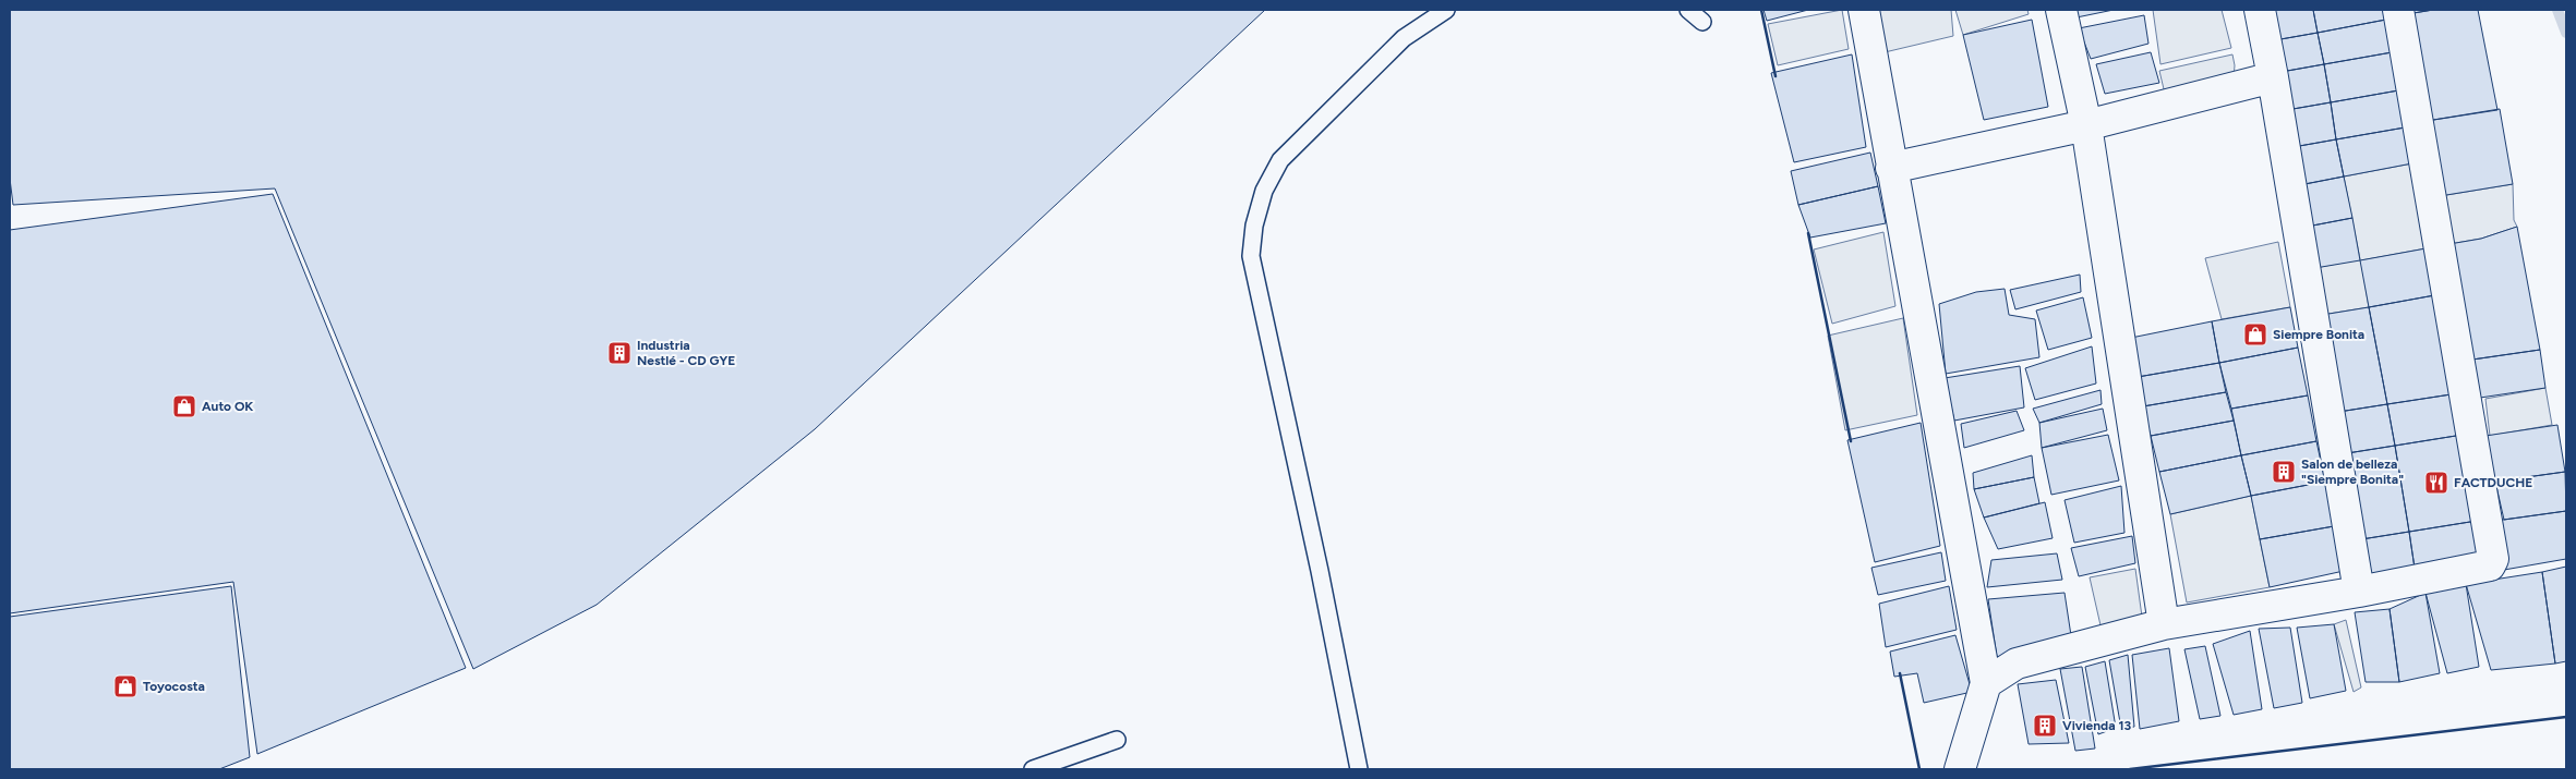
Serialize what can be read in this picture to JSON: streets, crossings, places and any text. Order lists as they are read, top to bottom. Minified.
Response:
{"places":{"shop":["Siempre Bonita","Auto OK","Toyocosta"],"building":["Industria Nestlé - CD GYE","Salon de belleza \"Siempre Bonita\"","Vivienda 13"],"restaurant":["FACTDUCHE"]}}
